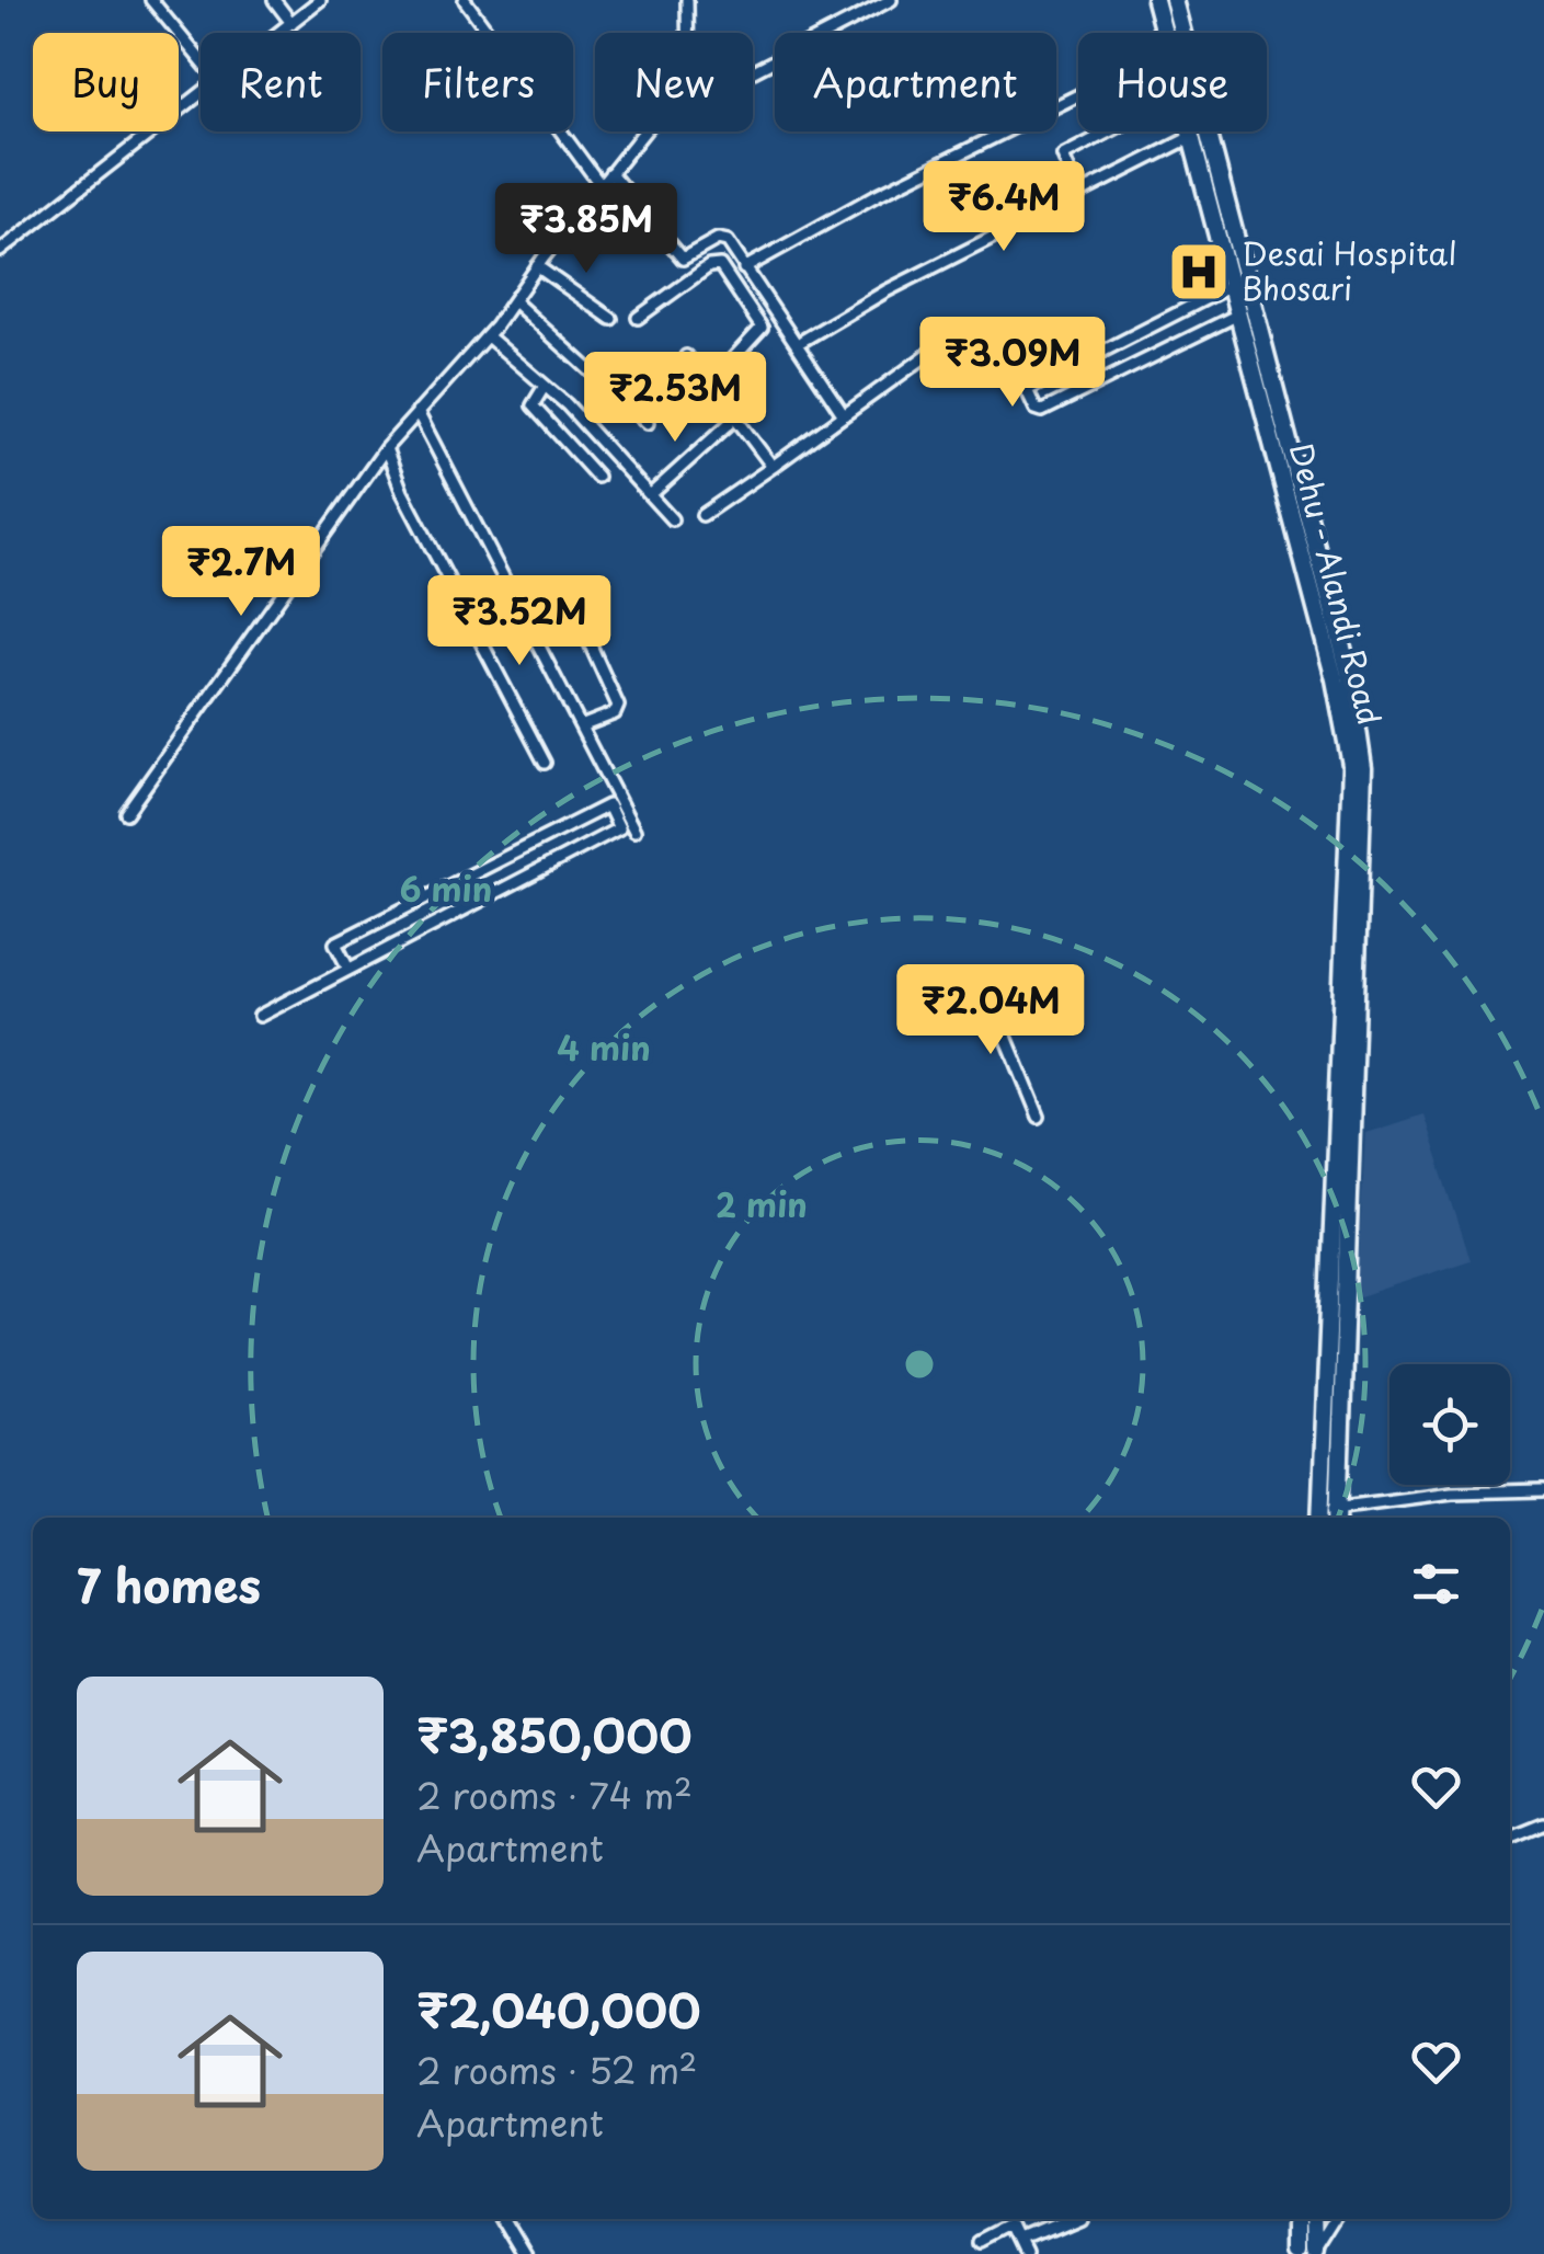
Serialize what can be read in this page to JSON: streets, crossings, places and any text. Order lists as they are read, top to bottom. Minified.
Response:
{"streets":{"main road":["Dehu - Alandi Road"]},"places":{"hospital":["Desai Hospital Bhosari"]},"page":{"chip":["Buy","Rent","Filters","New","Apartment","House"],"price":["₹6.4M","₹3.85M","₹3.09M","₹2.53M","₹2.7M","₹3.52M","₹2.04M"],"heading":"7 homes","list":[{"name":"₹3,850,000","note":"2 rooms · 74 m² · Apartment"},{"name":"₹2,040,000","note":"2 rooms · 52 m² · Apartment"}]},"rings":["6 min","4 min","2 min"]}
